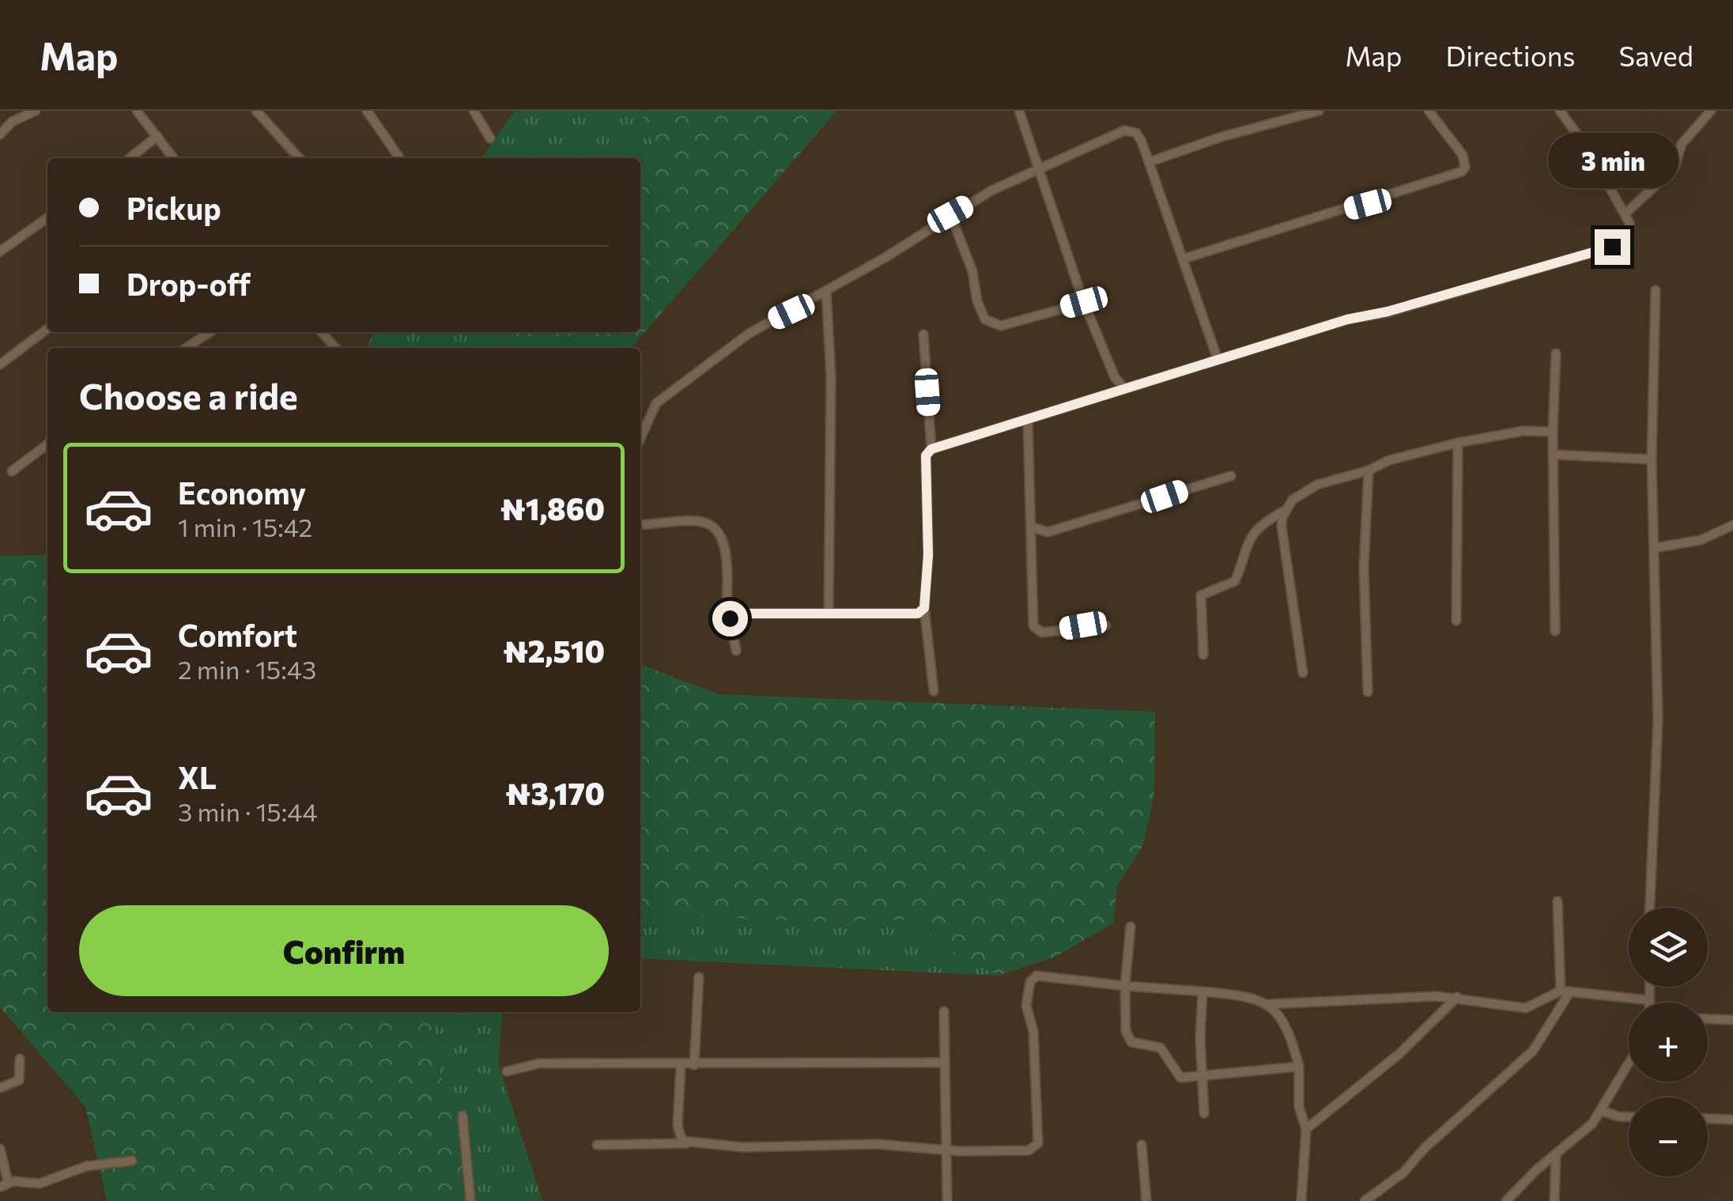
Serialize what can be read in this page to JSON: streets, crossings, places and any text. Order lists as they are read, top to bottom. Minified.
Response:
{"page":{"header":"Map","nav":["Map","Directions","Saved"],"bubble":"3 min","banner":["Pickup","Drop-off"],"heading":"Choose a ride","list":[{"name":"Economy","note":"1 min · 15:42","value":"₦1,860"},{"name":"Comfort","note":"2 min · 15:43","value":"₦2,510"},{"name":"XL","note":"3 min · 15:44","value":"₦3,170"}],"buttons":"Confirm","map_buttons":["+","−"]}}
